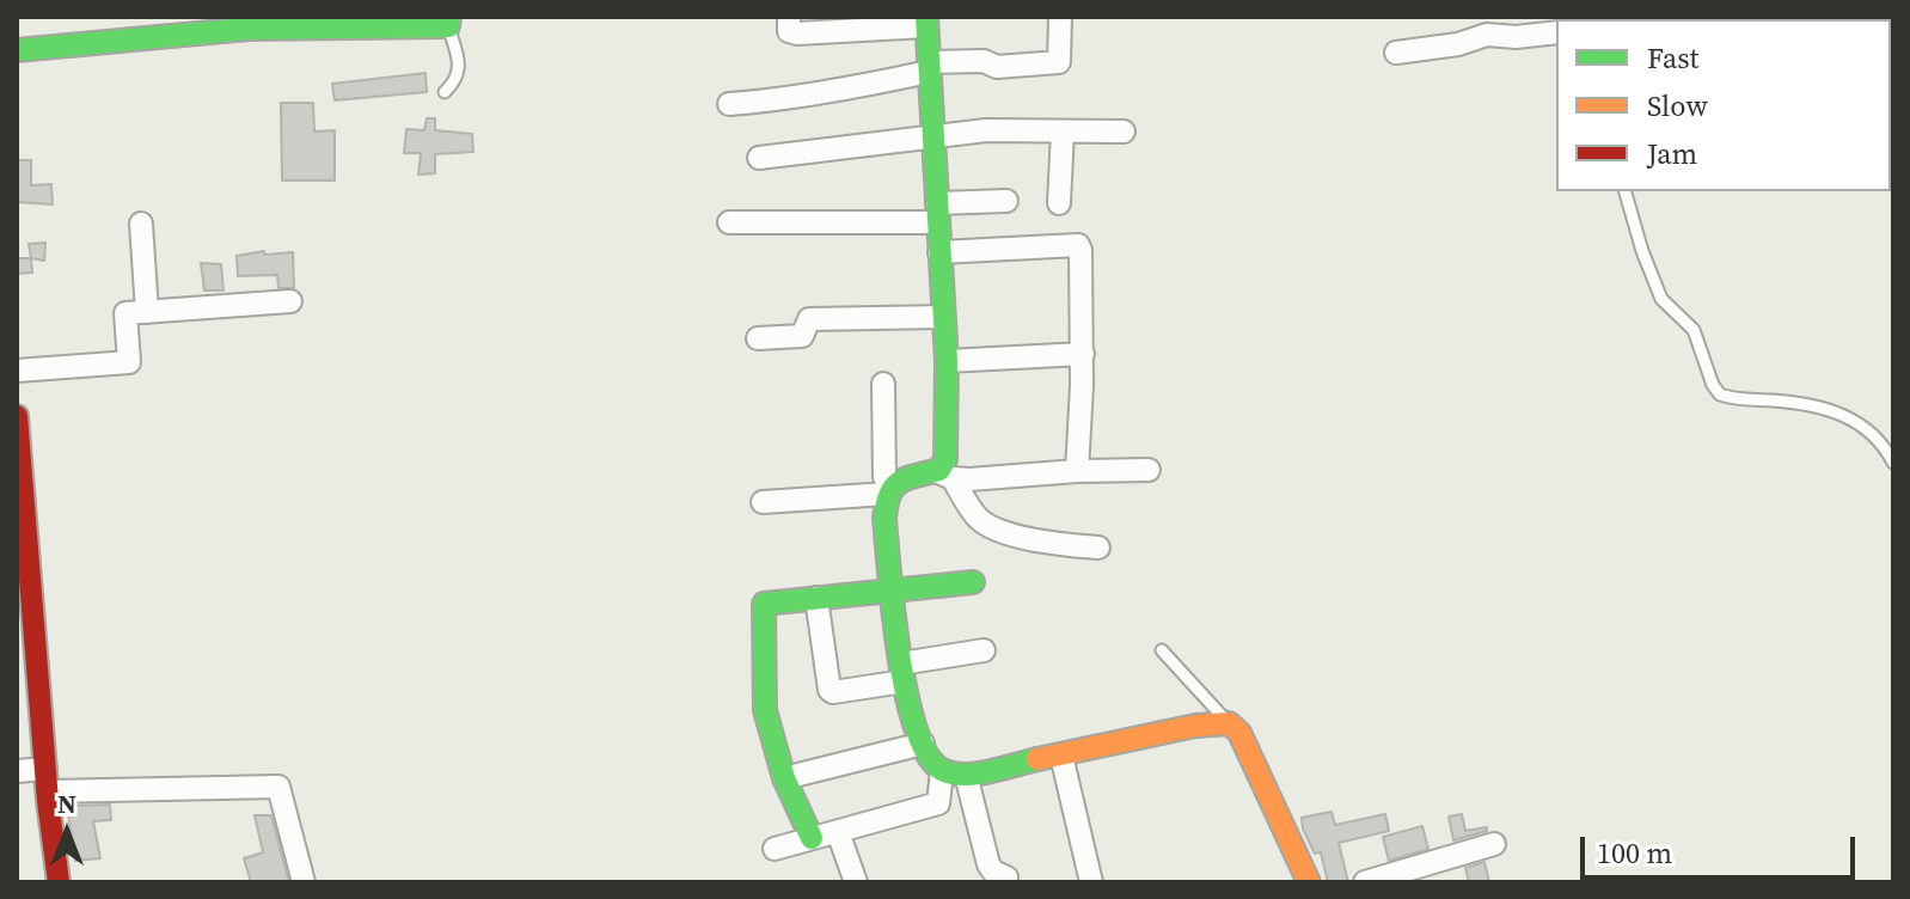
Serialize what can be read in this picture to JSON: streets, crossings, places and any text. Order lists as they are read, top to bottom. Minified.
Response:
{"legend":["Fast","Slow","Jam"],"scale_bar":"100 m","north":"top"}
